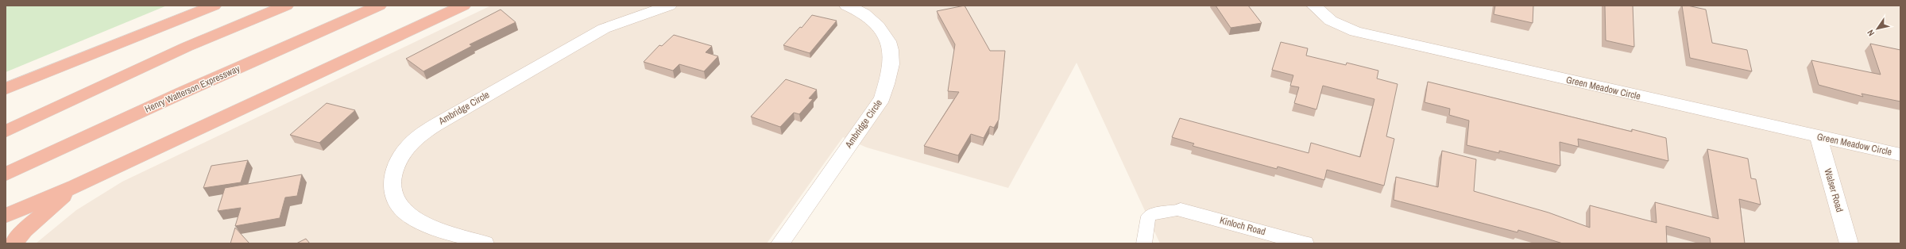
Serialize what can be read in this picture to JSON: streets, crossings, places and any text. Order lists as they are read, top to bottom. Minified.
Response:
{"streets":{"highway":["Henry Watterson Expressway"],"street":["Green Meadow Circle","Ambridge Circle","Walser Road","Kinloch Road"]},"crossings":[["Green Meadow Circle","Walser Road"]],"north":"bottom left"}
